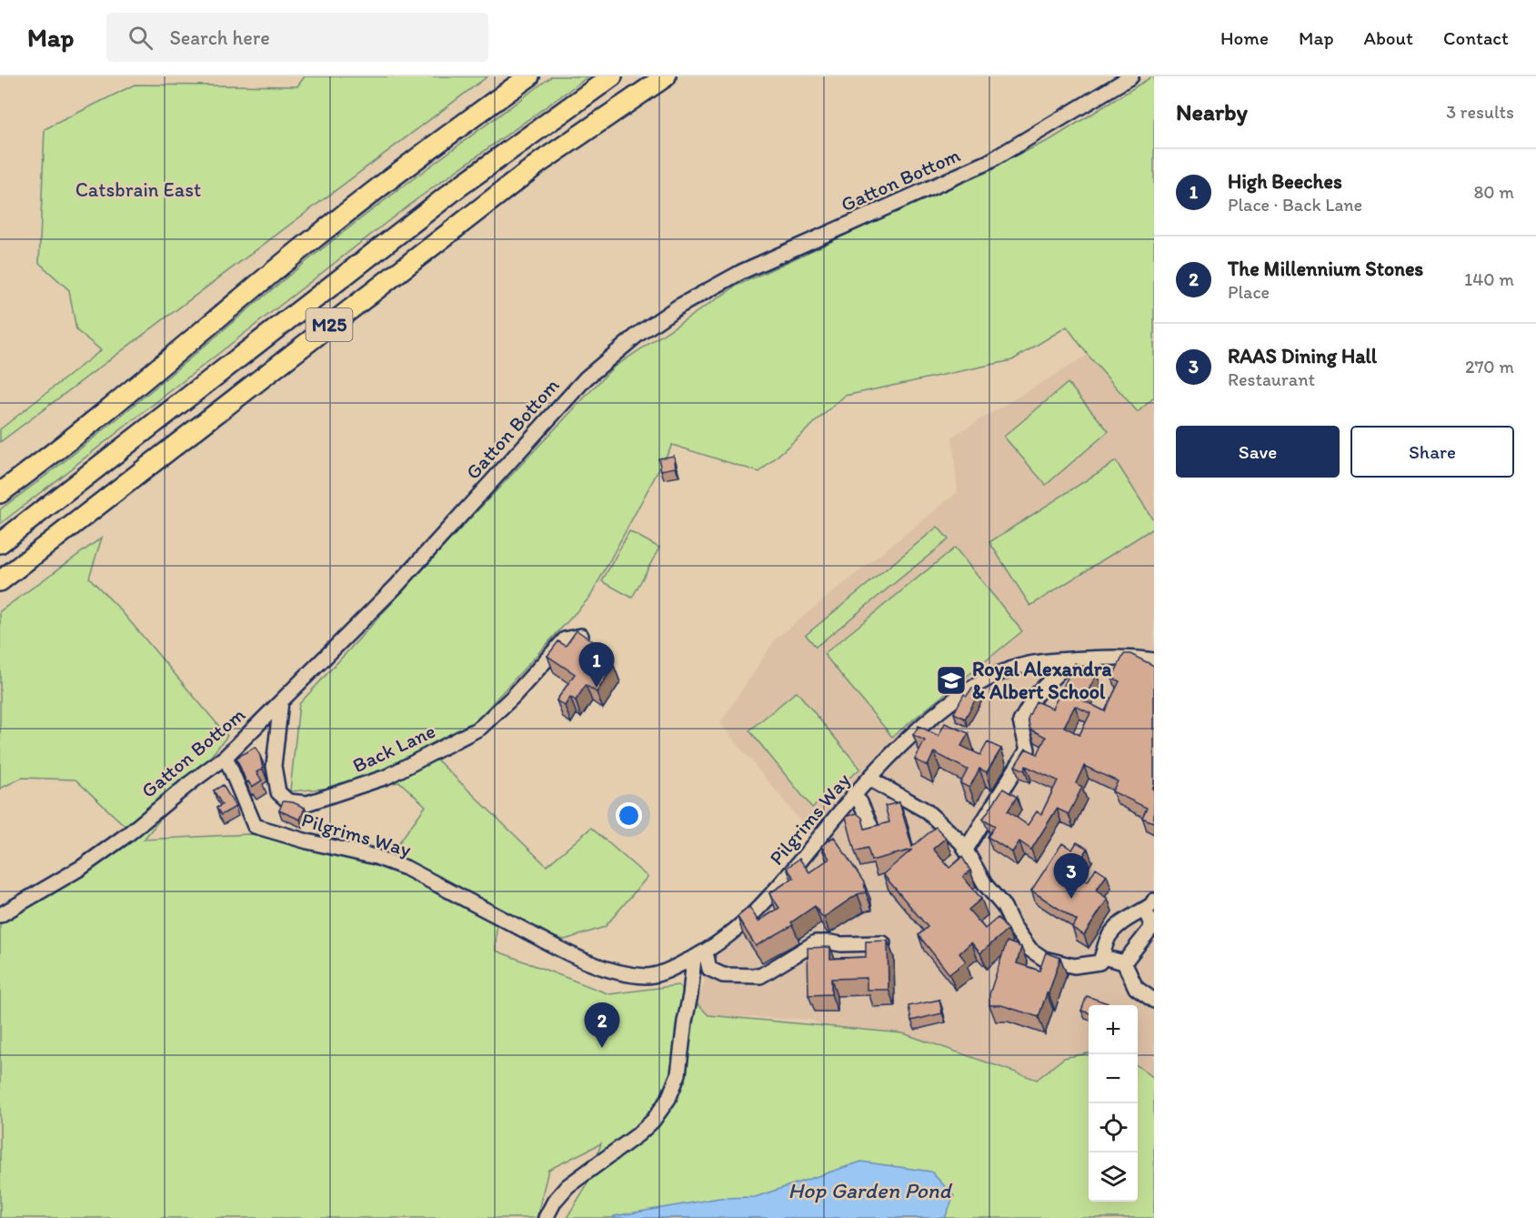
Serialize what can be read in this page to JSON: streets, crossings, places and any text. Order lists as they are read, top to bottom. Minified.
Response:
{"streets":{"highway":["M25"],"street":["Gatton Bottom","Back Lane","Pilgrims Way"]},"crossings":[["Gatton Bottom","Back Lane"],["Gatton Bottom","Pilgrims Way"]],"water":["Hop Garden Pond"],"parks":["Catsbrain East"],"places":{"school or university":["Royal Alexandra & Albert School"]},"page":{"header":"Map","search":"Search here","nav":["Home","Map","About","Contact"],"heading":["Nearby","3 results"],"list":[{"mark":"1","name":"High Beeches","note":"Place · Back Lane","value":"80 m"},{"mark":"2","name":"The Millennium Stones","note":"Place","value":"140 m"},{"mark":"3","name":"RAAS Dining Hall","note":"Restaurant","value":"270 m"}],"buttons":["Save","Share"],"pins":["1","3","2"],"map_buttons":["+","−"]}}
